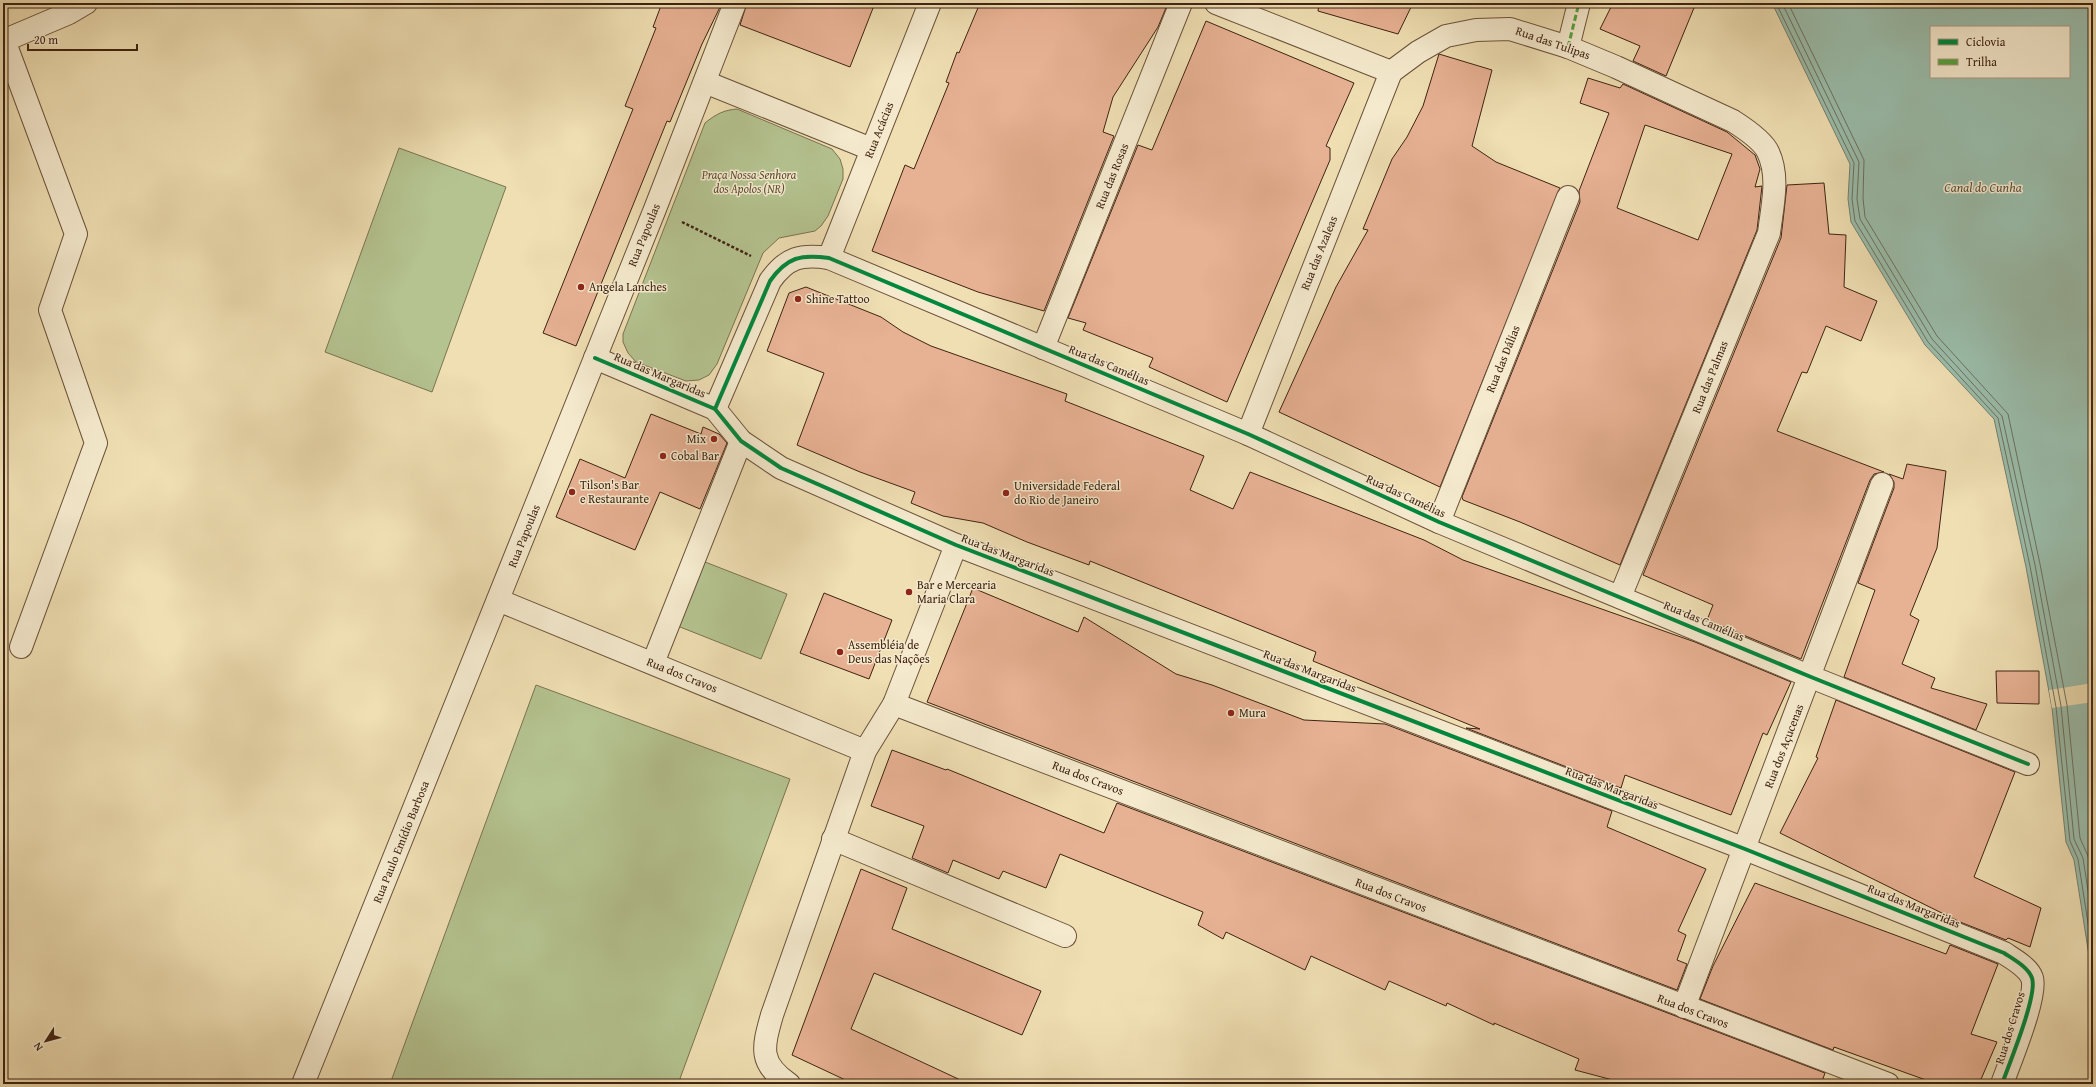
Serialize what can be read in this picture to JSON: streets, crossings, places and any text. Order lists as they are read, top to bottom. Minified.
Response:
{"streets":{"street":["Rua das Tulipas","Rua Acácias","Rua das Rosas","Rua Papoulas","Rua das Azaleas","Rua das Dálias","Rua das Camélias","Rua das Margaridas","Rua das Palmas","Rua dos Cravos","Rua dos Açucenas","Rua Paulo Emídio Barbosa"]},"crossings":[["Rua das Tulipas","Rua das Azaleas"],["Rua das Tulipas","Rua das Palmas"],["Rua Acácias","Rua das Camélias"],["Rua das Rosas","Rua das Camélias"],["Rua Papoulas","Rua das Margaridas"],["Rua Papoulas","Rua dos Cravos"],["Rua Papoulas","Rua Paulo Emídio Barbosa"],["Rua das Azaleas","Rua das Camélias"],["Rua das Dálias","Rua das Camélias"],["Rua das Camélias","Rua das Palmas"],["Rua das Camélias","Rua dos Açucenas"],["Rua das Margaridas","Rua dos Cravos"],["Rua das Margaridas","Rua dos Açucenas"],["Rua dos Cravos","Rua dos Açucenas"],["Rua dos Cravos","Rua Paulo Emídio Barbosa"]],"water":["Canal do Cunha"],"parks":["Praça Nossa Senhora dos Apolos (NR)"],"places":["Angela Lanches","Shine Tattoo","Mix","Cobal Bar","Tilson's Bar e Restaurante","Universidade Federal do Rio de Janeiro","Bar e Mercearia Maria Clara","Assembléia de Deus das Nações","Mura"],"legend":["Ciclovia","Trilha"],"scale_bar":"20 m","north":"bottom left"}
